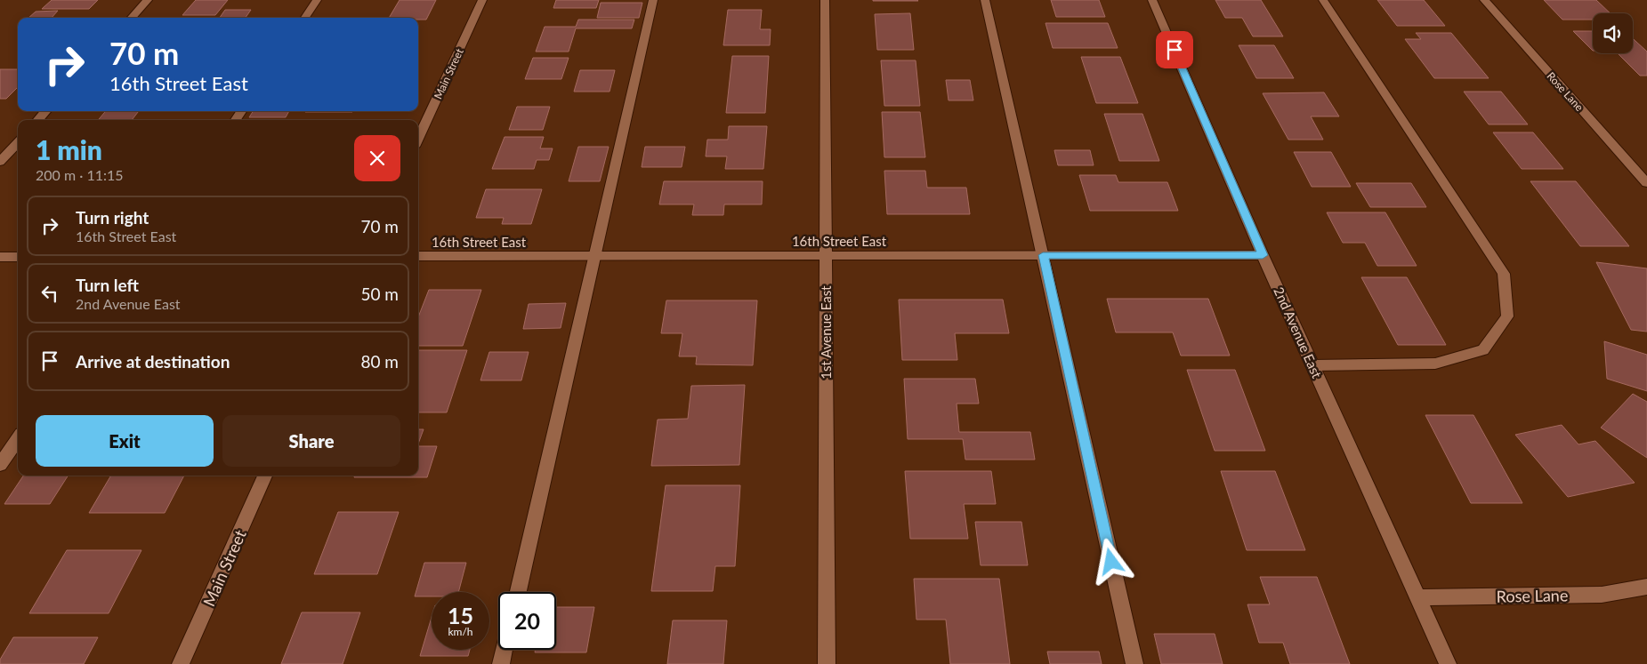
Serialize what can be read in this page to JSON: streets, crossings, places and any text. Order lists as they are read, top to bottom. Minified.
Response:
{"streets":{"street":["Main Street","Rose Lane","16th Street East","1st Avenue East","2nd Avenue East"]},"crossings":[["Rose Lane","2nd Avenue East"],["16th Street East","1st Avenue East"],["16th Street East","2nd Avenue East"]],"page":{"turn":["70 m","16th Street East"],"heading":["1 min","200 m · 11:15"],"list":[{"name":"Turn right","note":"16th Street East","value":"70 m"},{"name":"Turn left","note":"2nd Avenue East","value":"50 m"},{"name":"Arrive at destination","value":"80 m"}],"buttons":["Exit","Share"],"speed":"15 km/h","limit":"20"}}
